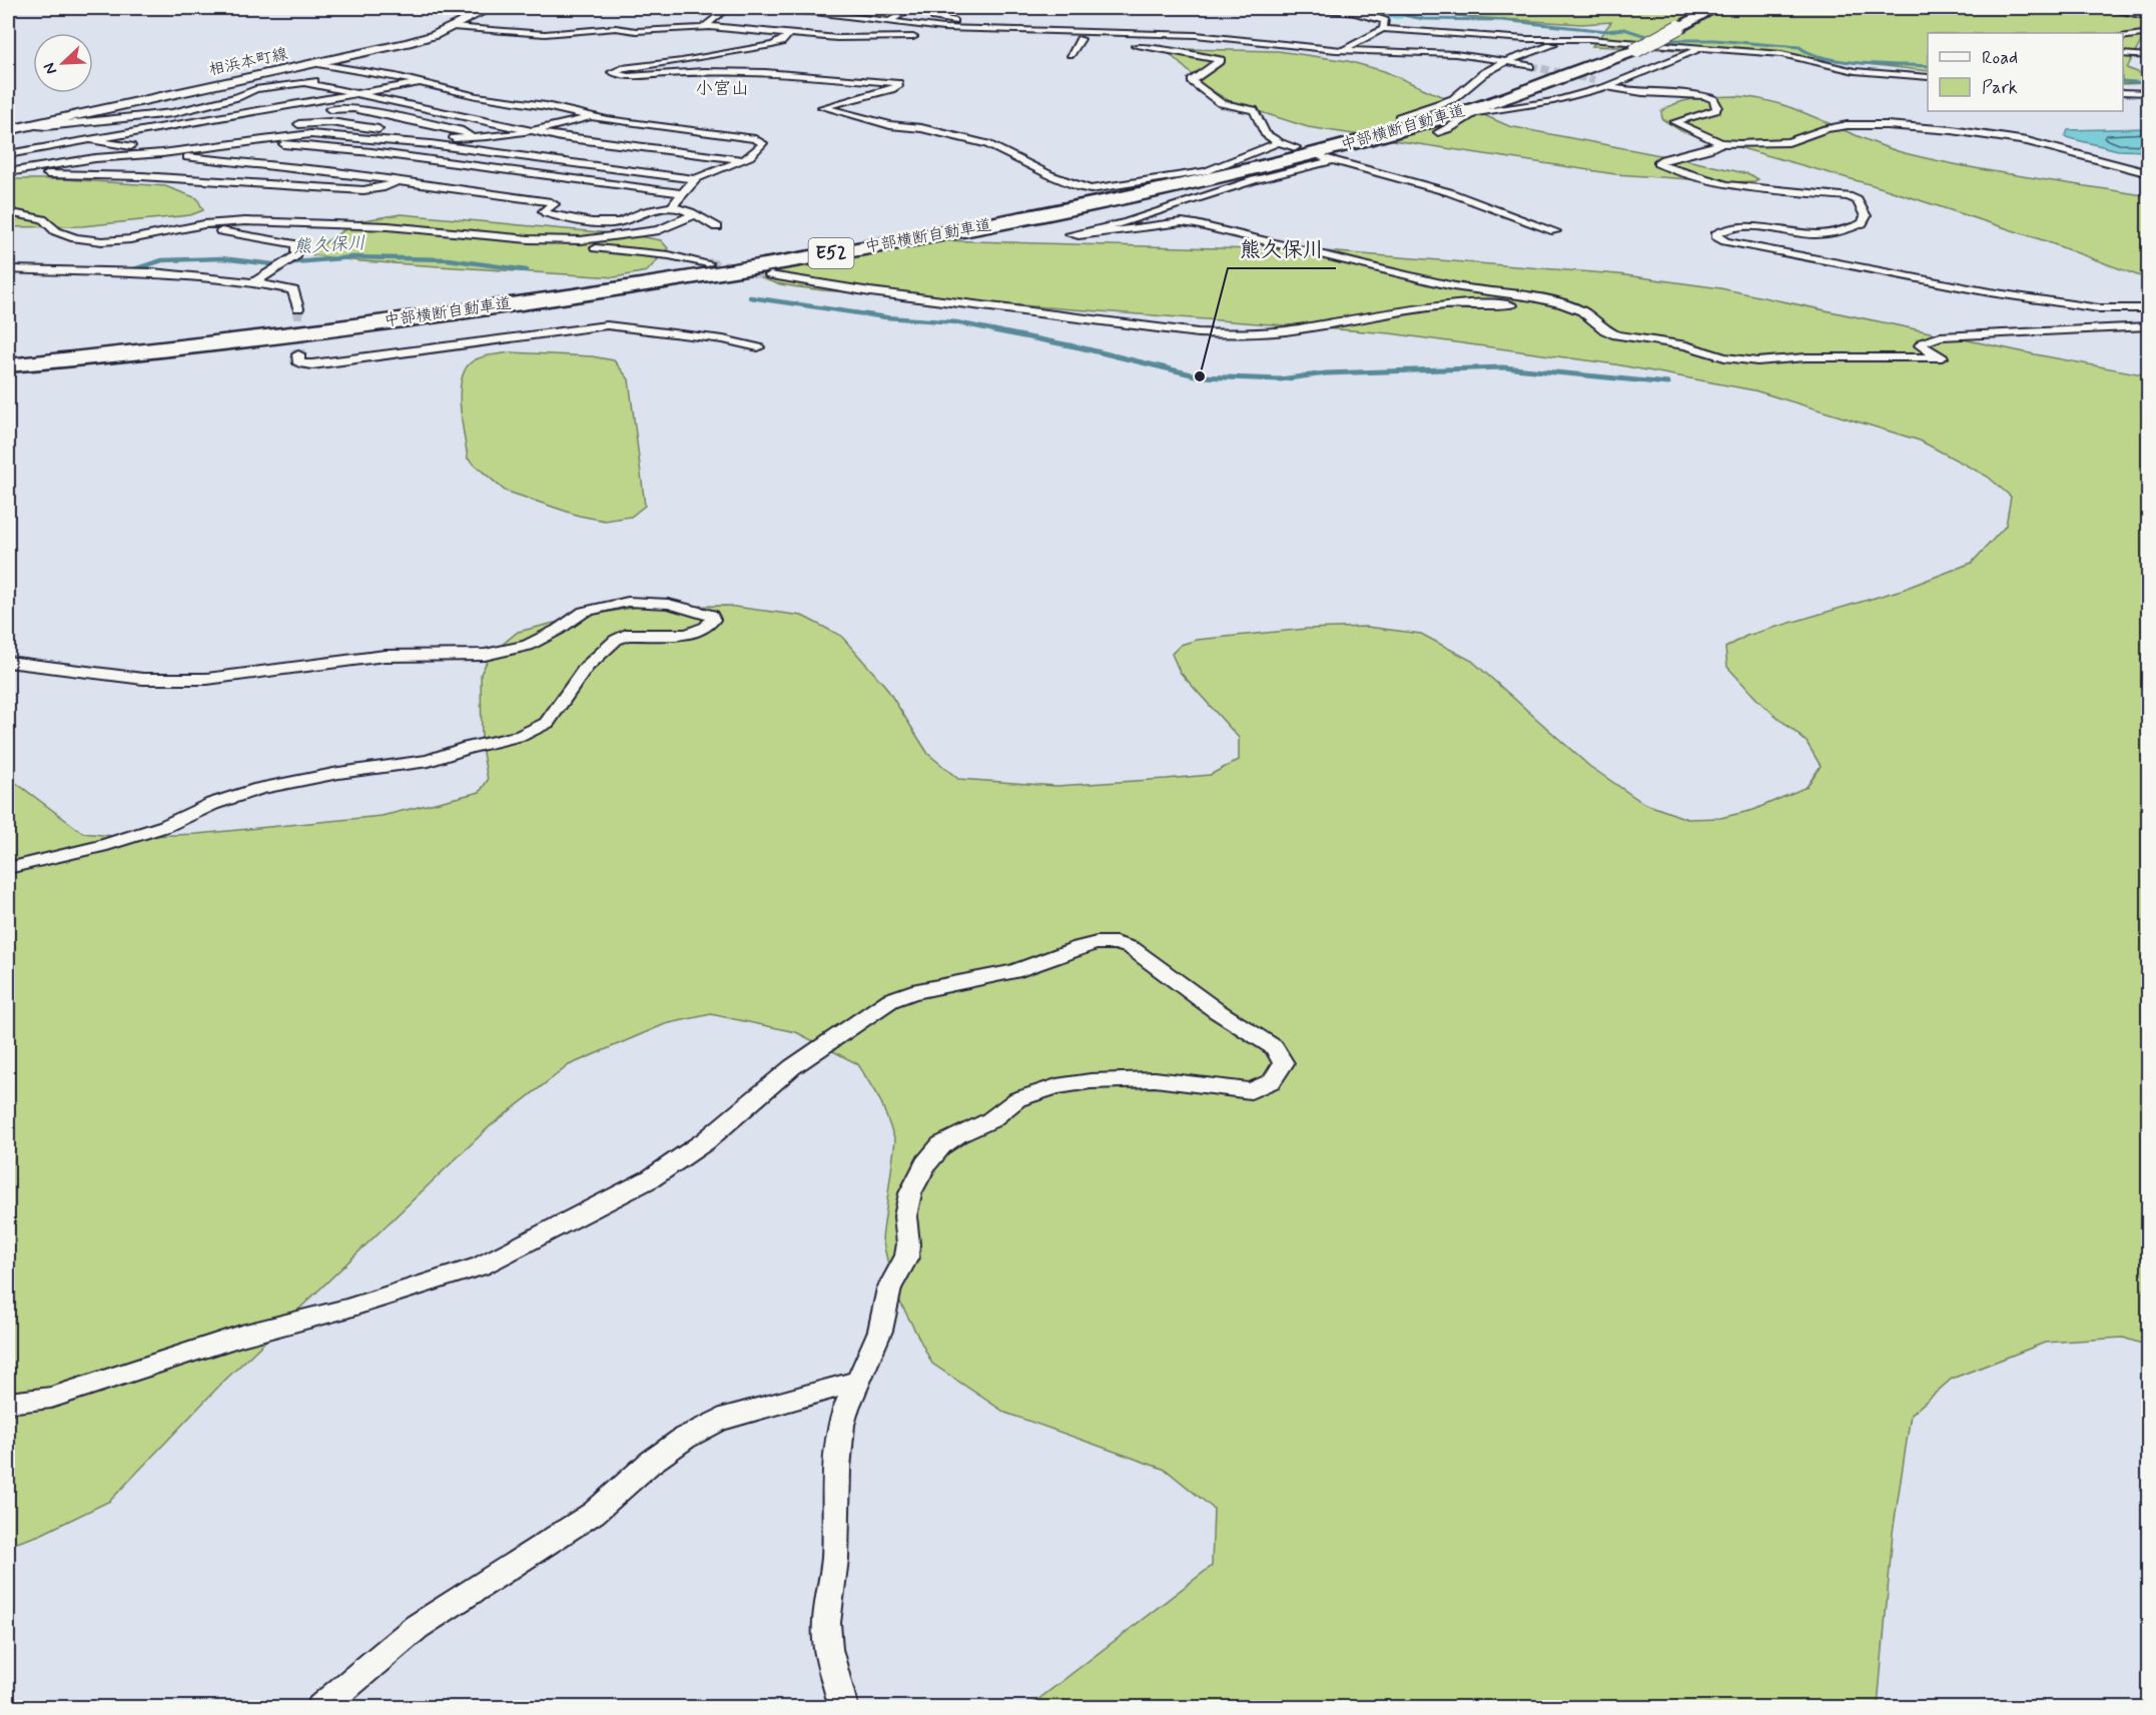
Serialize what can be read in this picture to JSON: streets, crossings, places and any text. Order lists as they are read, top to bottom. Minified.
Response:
{"streets":{"highway":["中部横断自動車道","E52"],"main road":["相浜本町線"]},"districts":["小宮山"],"water":["熊久保川"],"places":["熊久保川"],"legend":["Road","Park"],"north":"bottom left"}
